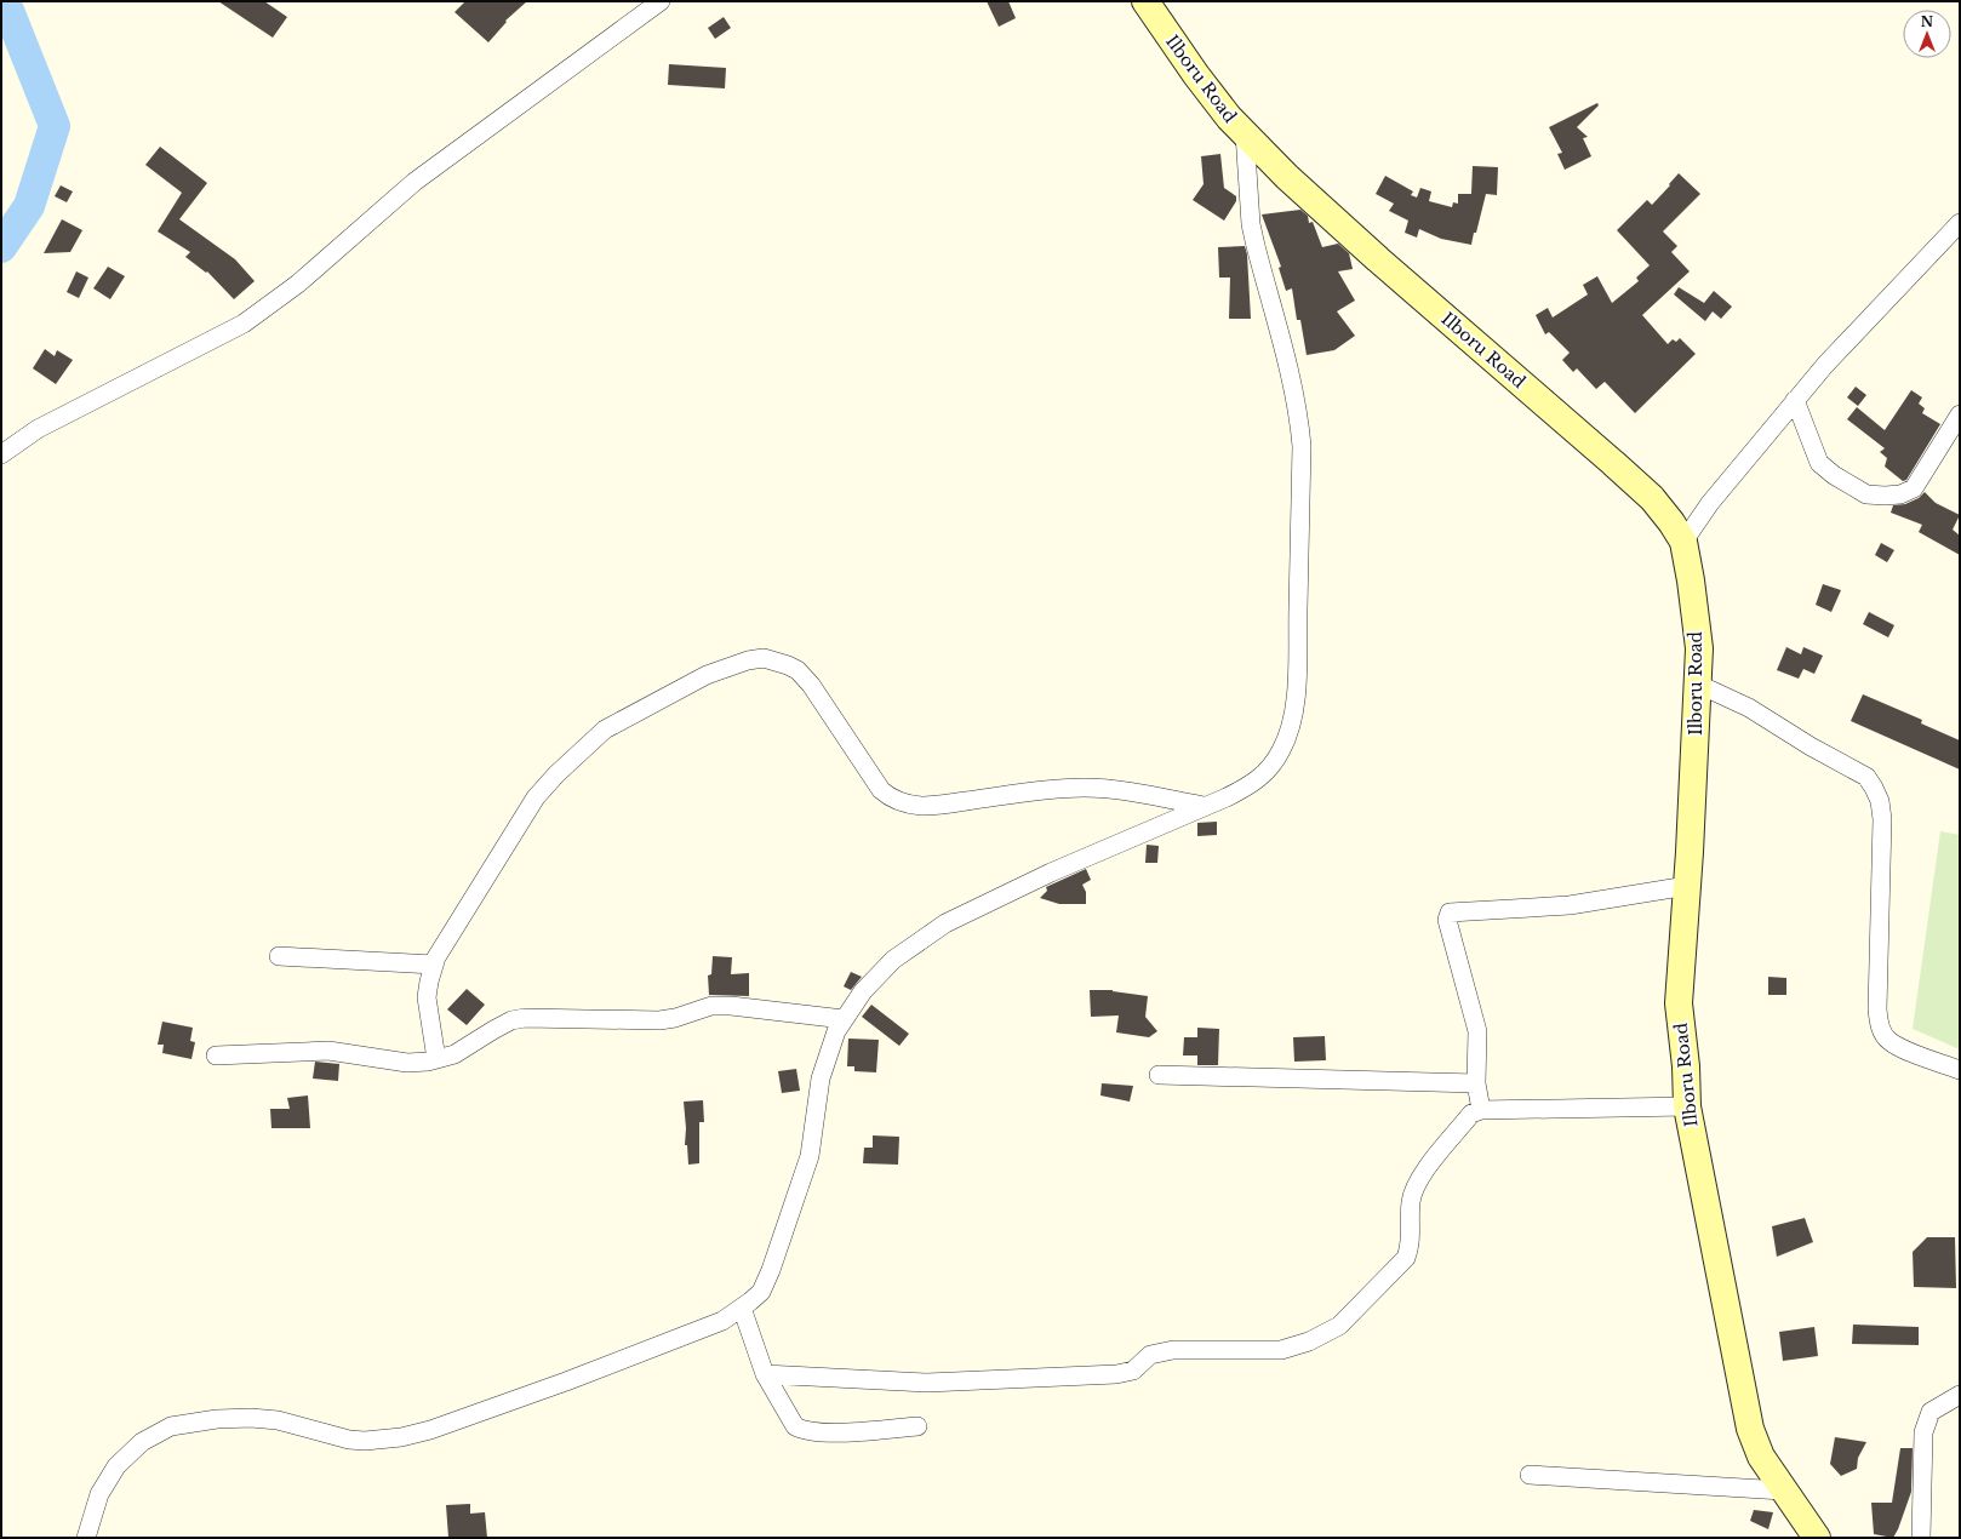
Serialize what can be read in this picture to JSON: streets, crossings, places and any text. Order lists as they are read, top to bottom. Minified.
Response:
{"streets":{"street":["Ilboru Road"]},"north":"top"}
